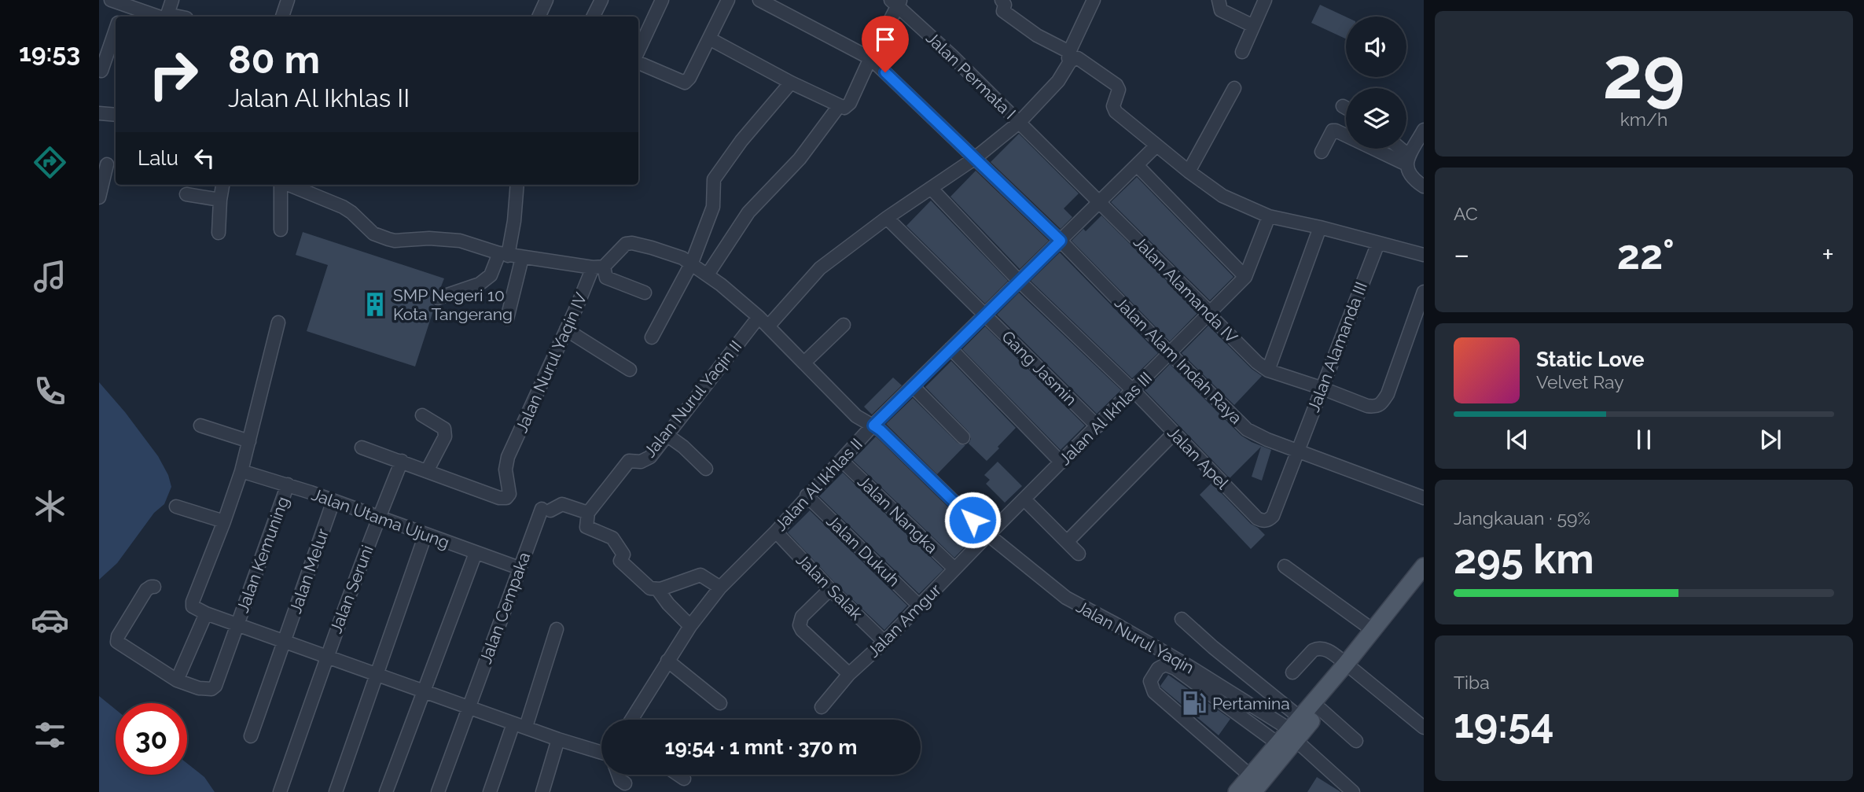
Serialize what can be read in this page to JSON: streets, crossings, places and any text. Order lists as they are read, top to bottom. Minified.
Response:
{"streets":{"street":["Jalan Permata I","Jalan Alamanda IV","Jalan Alamanda III","Jalan Alam Indah Raya","Jalan Nurul Yaqin IV","Gang Jasmin","Jalan Nurul Yaqin II","Jalan Al Ikhlas III","Jalan Apel","Jalan Al Ikhlas II","Jalan Nangka","Jalan Utama Ujung","Jalan Dukuh","Jalan Kemuning","Jalan Melur","Jalan Salak","Jalan Seruni","Jalan Cempaka","Jalan Amgur","Jalan Nurul Yaqin"]},"crossings":[["Jalan Permata I","Jalan Alamanda IV"],["Jalan Alamanda IV","Jalan Alamanda III"],["Jalan Alamanda IV","Jalan Al Ikhlas III"],["Jalan Alamanda IV","Jalan Al Ikhlas II"],["Jalan Alamanda III","Jalan Alam Indah Raya"],["Jalan Alamanda III","Jalan Apel"],["Jalan Alam Indah Raya","Jalan Al Ikhlas III"],["Jalan Alam Indah Raya","Jalan Al Ikhlas II"],["Jalan Nurul Yaqin IV","Jalan Nurul Yaqin"],["Gang Jasmin","Jalan Al Ikhlas III"],["Gang Jasmin","Jalan Al Ikhlas II"],["Jalan Nurul Yaqin II","Jalan Cempaka"],["Jalan Nurul Yaqin II","Jalan Nurul Yaqin"],["Jalan Al Ikhlas III","Jalan Apel"],["Jalan Al Ikhlas III","Jalan Amgur"],["Jalan Al Ikhlas III","Jalan Nurul Yaqin"],["Jalan Apel","Jalan Al Ikhlas II"],["Jalan Al Ikhlas II","Jalan Nangka"],["Jalan Al Ikhlas II","Jalan Dukuh"],["Jalan Al Ikhlas II","Jalan Salak"],["Jalan Al Ikhlas II","Jalan Nurul Yaqin"],["Jalan Nangka","Jalan Amgur"],["Jalan Utama Ujung","Jalan Kemuning"],["Jalan Utama Ujung","Jalan Melur"],["Jalan Utama Ujung","Jalan Seruni"],["Jalan Utama Ujung","Jalan Cempaka"],["Jalan Dukuh","Jalan Amgur"],["Jalan Salak","Jalan Amgur"],["Jalan Amgur","Jalan Nurul Yaqin"]],"places":{"building":["SMP Negeri 10 Kota Tangerang"],"fuel station":["Pertamina"]},"page":{"tabs":"19:53","tile":[["29","km/h"],"AC",["Jangkauan · 59%","295 km"],["Tiba","19:54"]],"turn":["80 m","Jalan Al Ikhlas II"],"then":"Lalu","heat":["−","22°","+"],"song":["Static Love","Velvet Ray"],"limit":"30","trip":"19:54 · 1 mnt · 370 m"}}
